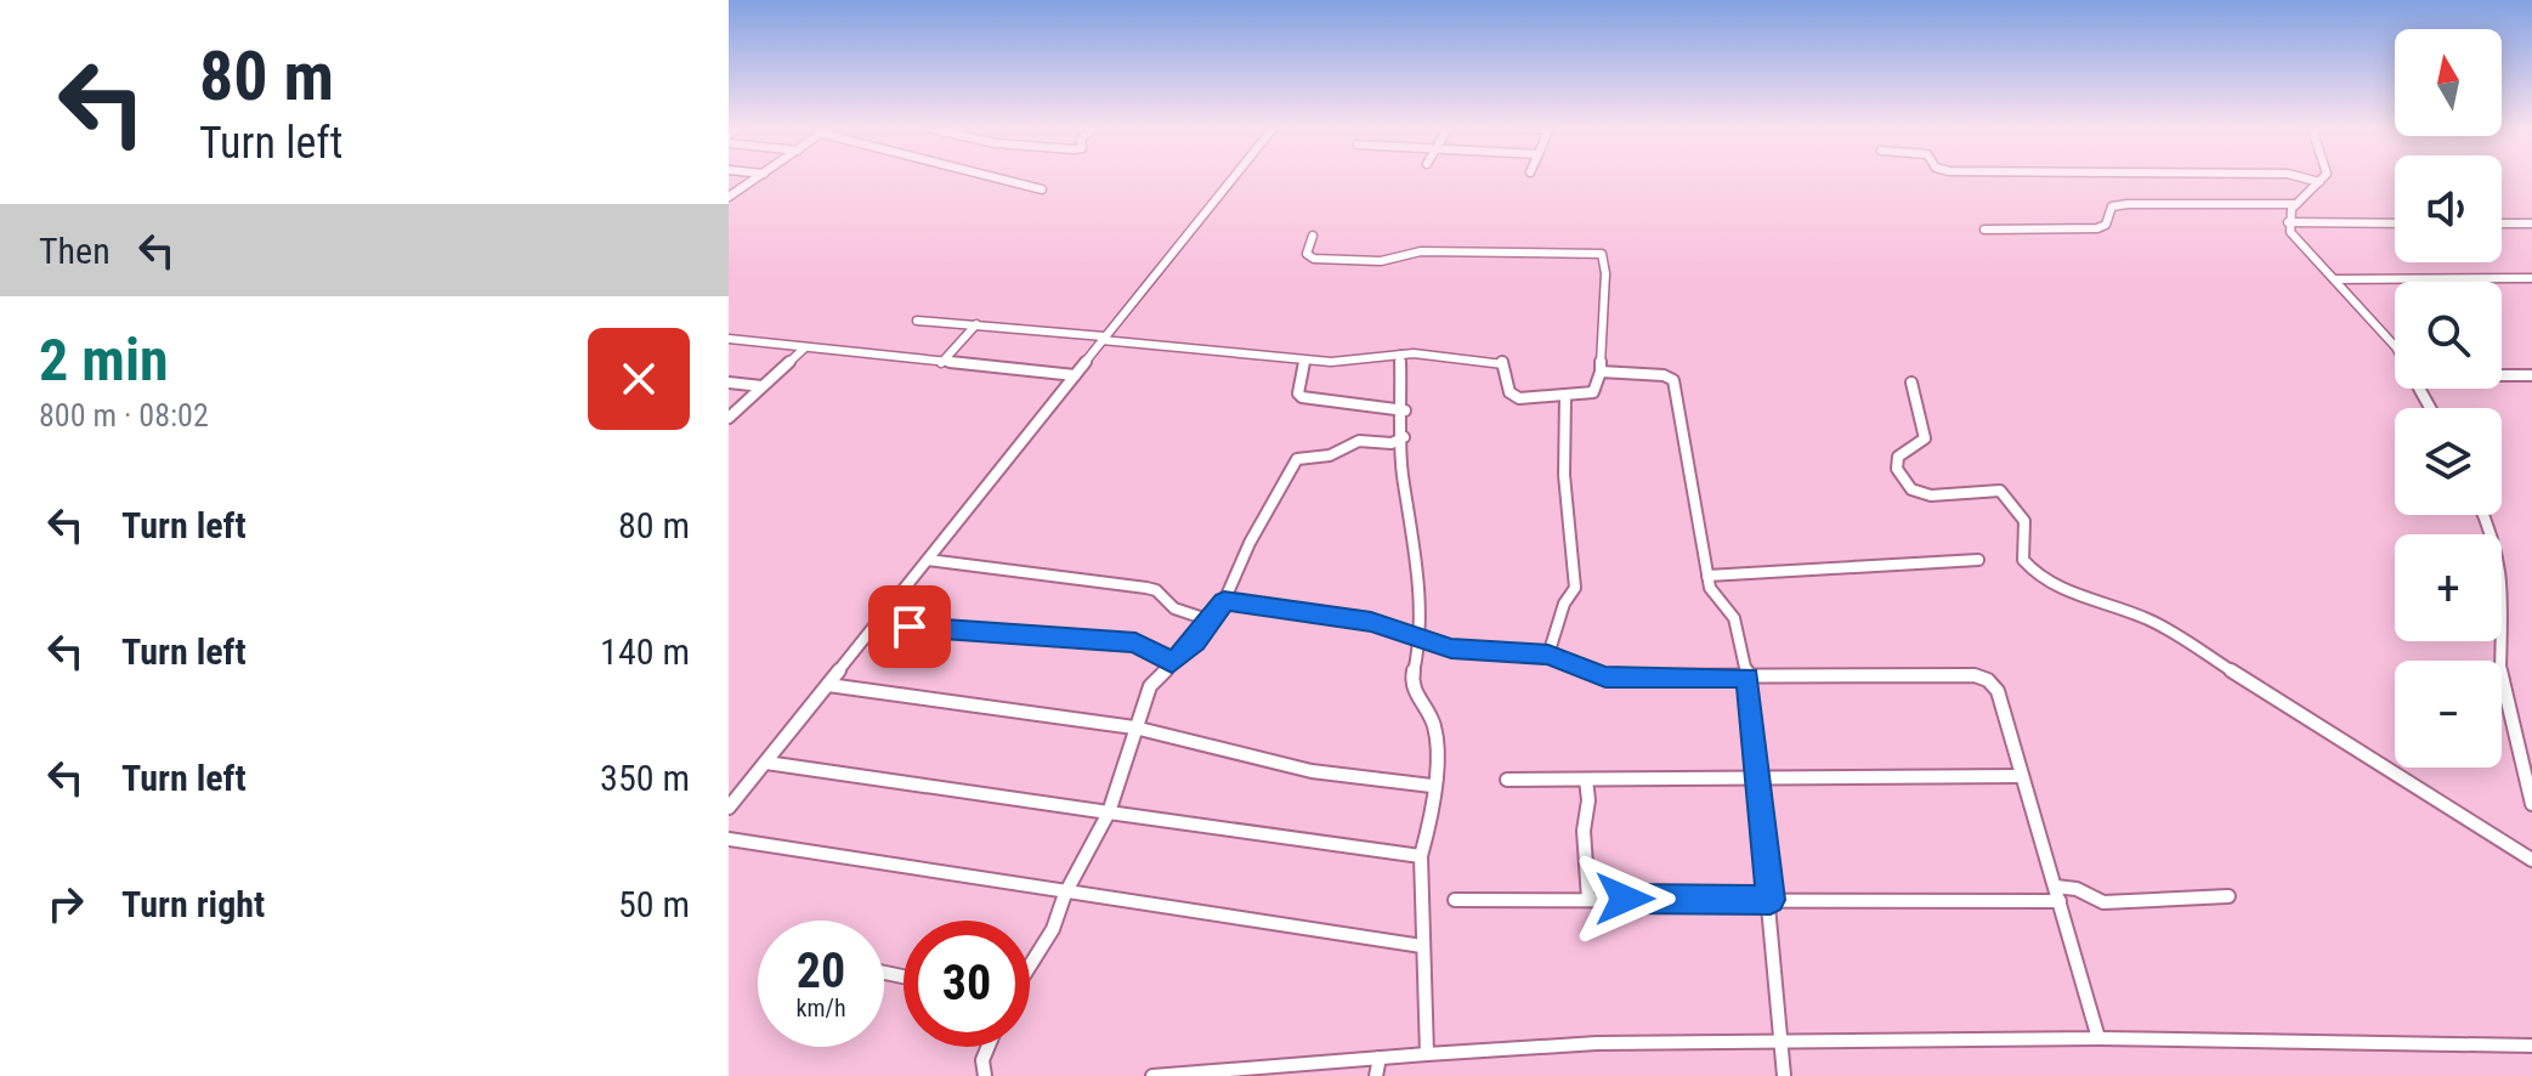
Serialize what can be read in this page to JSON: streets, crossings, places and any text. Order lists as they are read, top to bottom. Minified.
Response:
{"north":"top","page":{"turn":["80 m","Turn left"],"map_buttons":["+","−"],"then":"Then","heading":["2 min","800 m · 08:02"],"list":[{"name":"Turn left","value":"80 m"},{"name":"Turn left","value":"140 m"},{"name":"Turn left","value":"350 m"},{"name":"Turn right","value":"50 m"}],"speed":"20 km/h","limit":"30"}}
